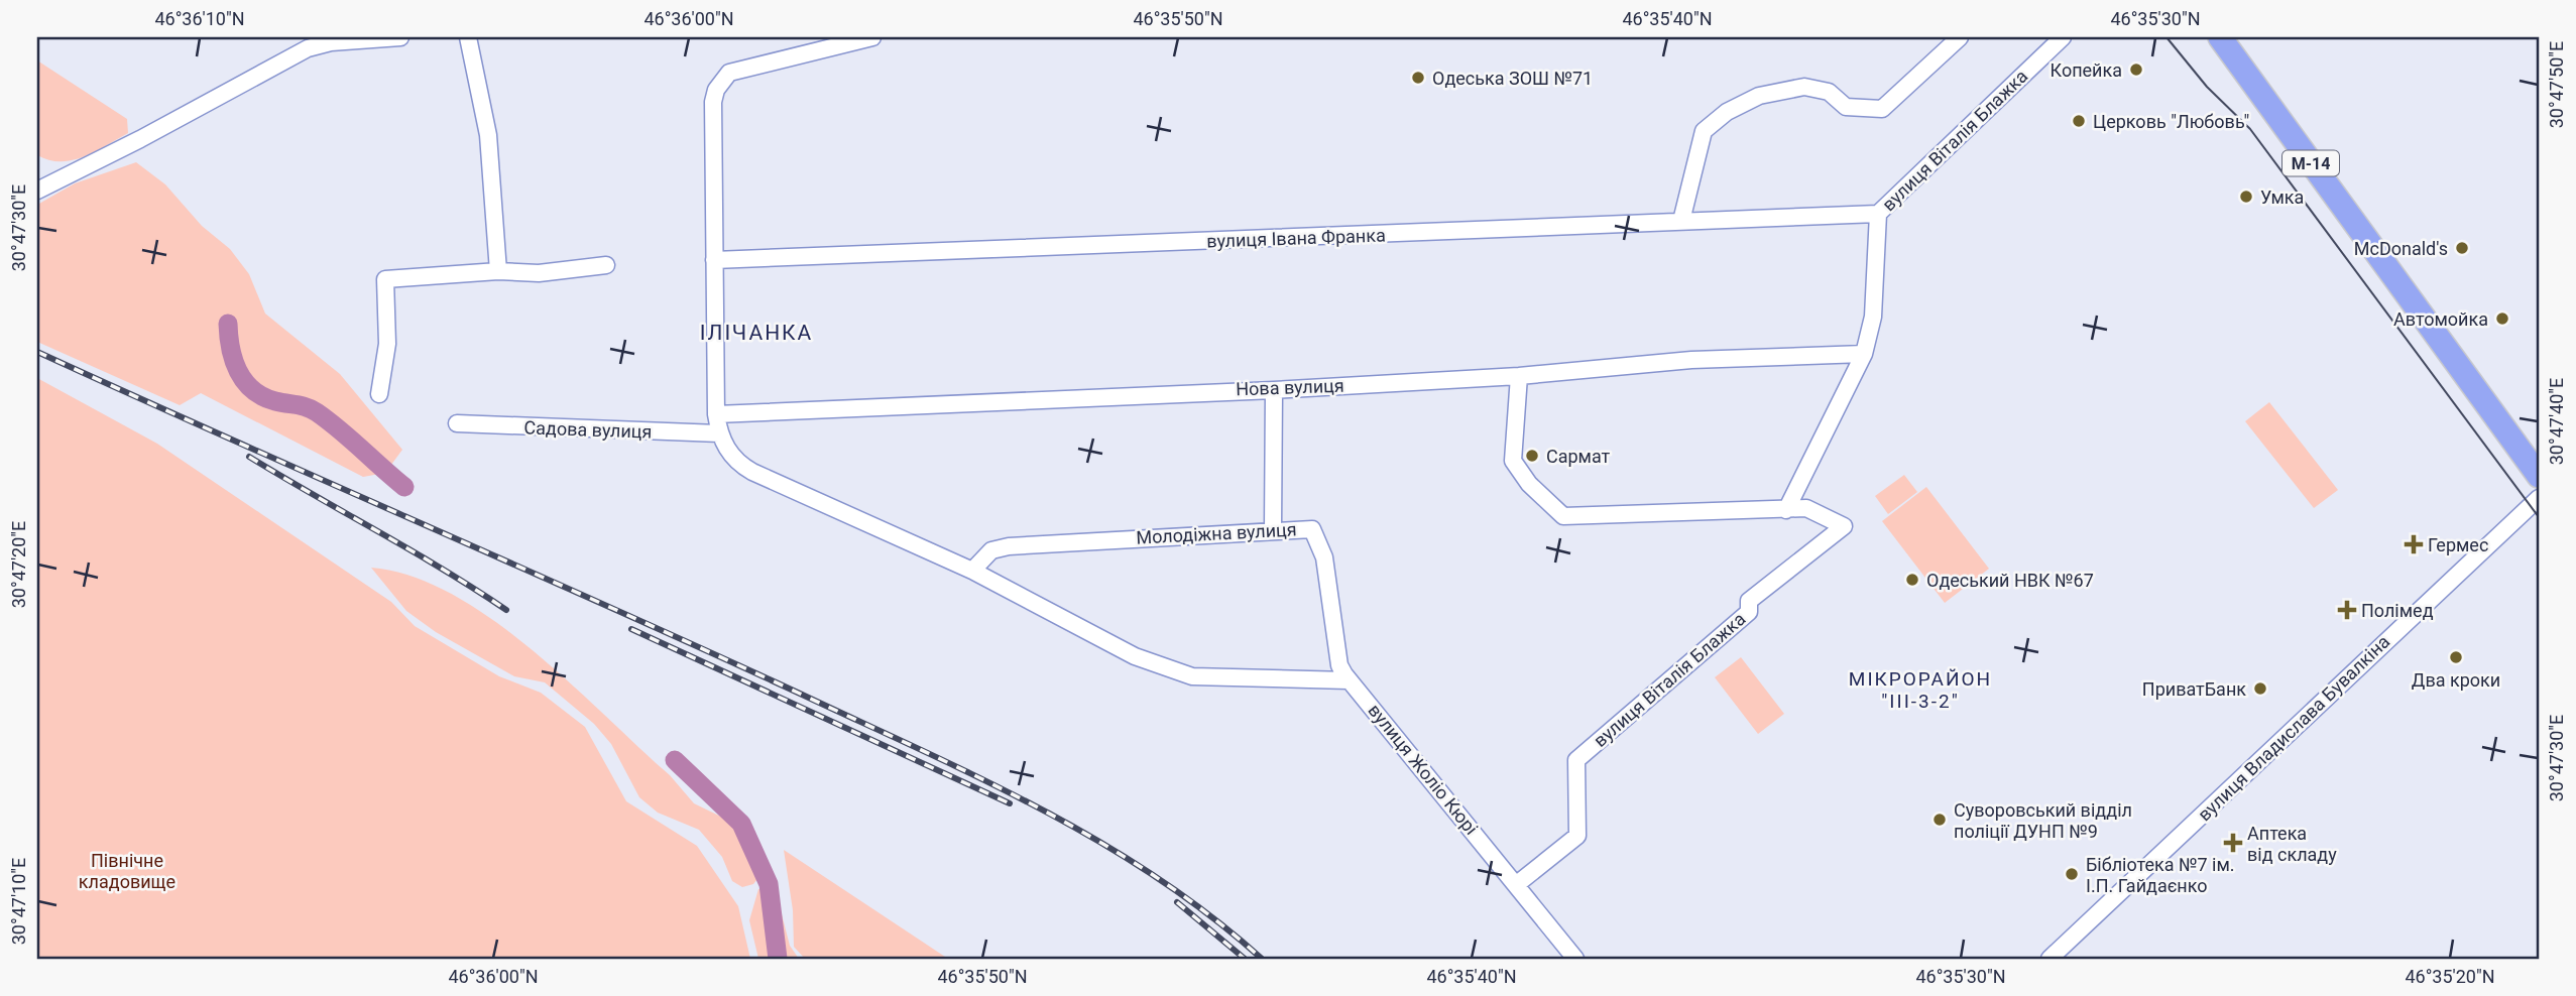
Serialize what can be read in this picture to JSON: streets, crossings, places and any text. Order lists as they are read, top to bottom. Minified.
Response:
{"streets":{"highway":["М-14"],"street":["вулиця Віталія Блажка","вулиця Івана Франка","Нова вулиця","Садова вулиця","Молодіжна вулиця","вулиця Владислава Бувалкіна","вулиця Жоліо Кюрі"]},"crossings":[["вулиця Віталія Блажка","вулиця Івана Франка"],["вулиця Віталія Блажка","Нова вулиця"],["вулиця Віталія Блажка","вулиця Жоліо Кюрі"],["Молодіжна вулиця","вулиця Жоліо Кюрі"]],"districts":["ІЛІЧАНКА","МІКРОРАЙОН \"ІІІ-3-2\""],"parks":["Північне кладовище"],"places":{"other":["Копейка","Одеська ЗОШ №71","Церковь \"Любовь\"","Умка","McDonald's","Автомойка","Сармат","Одеський НВК №67","Два кроки","ПриватБанк","Суворовський відділ поліції ДУНП №9","Бібліотека №7 ім. І.П. Гайдаєнко"],"health":["Гермес","Полімед","Аптека від складу"]},"coordinates":["46°36'10\"N","46°36'00\"N","46°35'50\"N","46°35'40\"N","46°35'30\"N","30°47'50\"E","30°47'30\"E","30°47'40\"E","30°47'20\"E","30°47'10\"E","46°35'20\"N"]}
